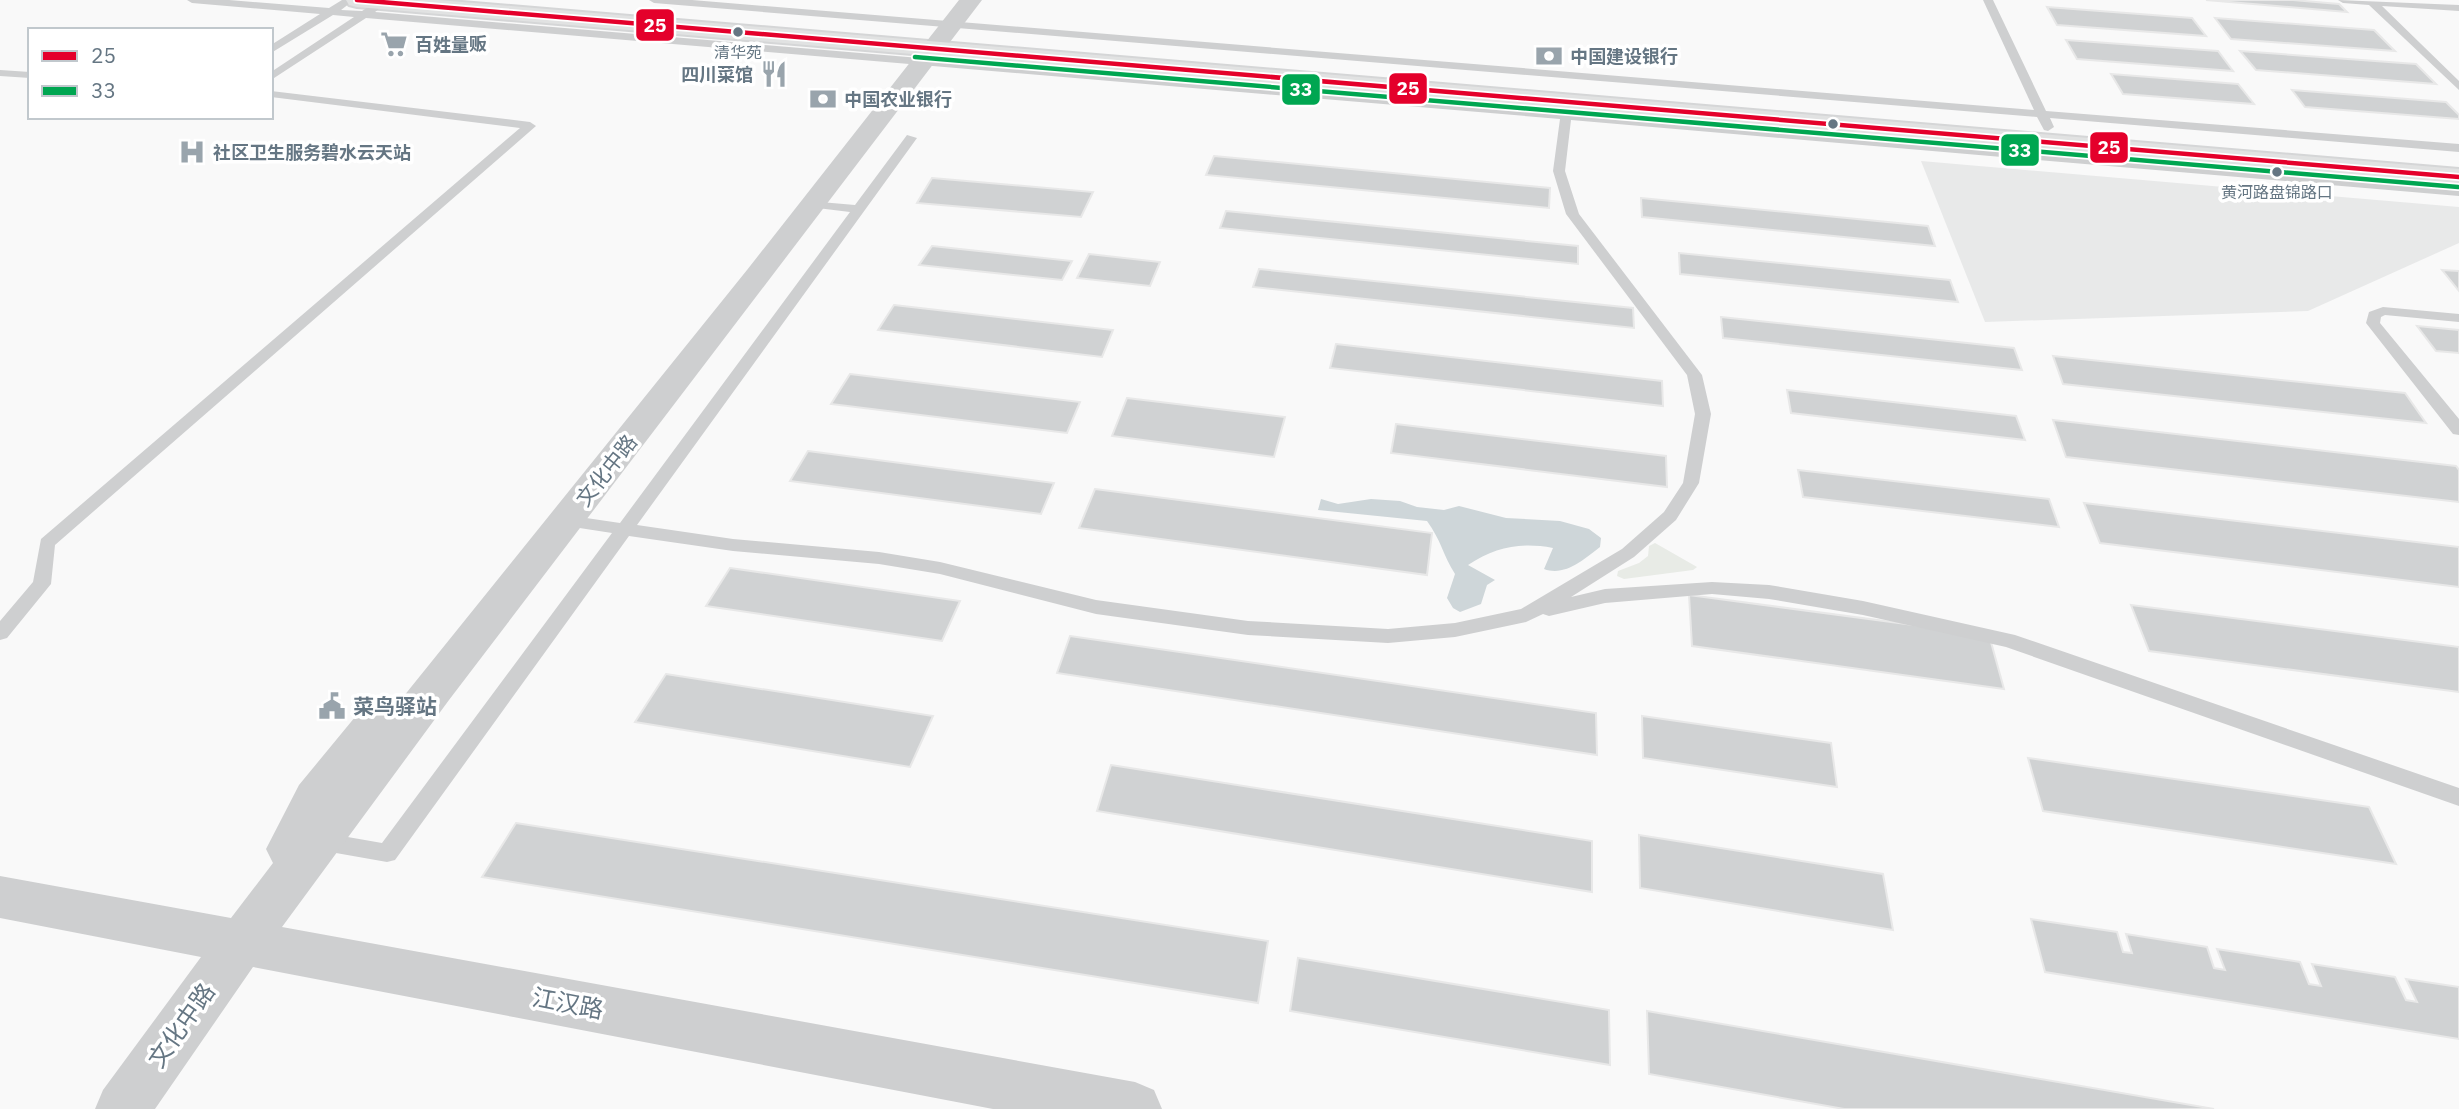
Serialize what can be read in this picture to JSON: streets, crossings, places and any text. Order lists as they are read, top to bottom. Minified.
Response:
{"streets":{"street":["文化中路","江汉路"]},"crossings":[["文化中路","江汉路"]],"places":{"other":["清华苑","黄河路盘锦路口"],"supermarket":["百姓量贩"],"bank":["中国建设银行","中国农业银行"],"restaurant":["四川菜馆"],"hospital":["社区卫生服务碧水云天站"],"public building":["菜鸟驿站"]},"lines":["transit line 25","transit line 33"],"legend":["25","33"]}
